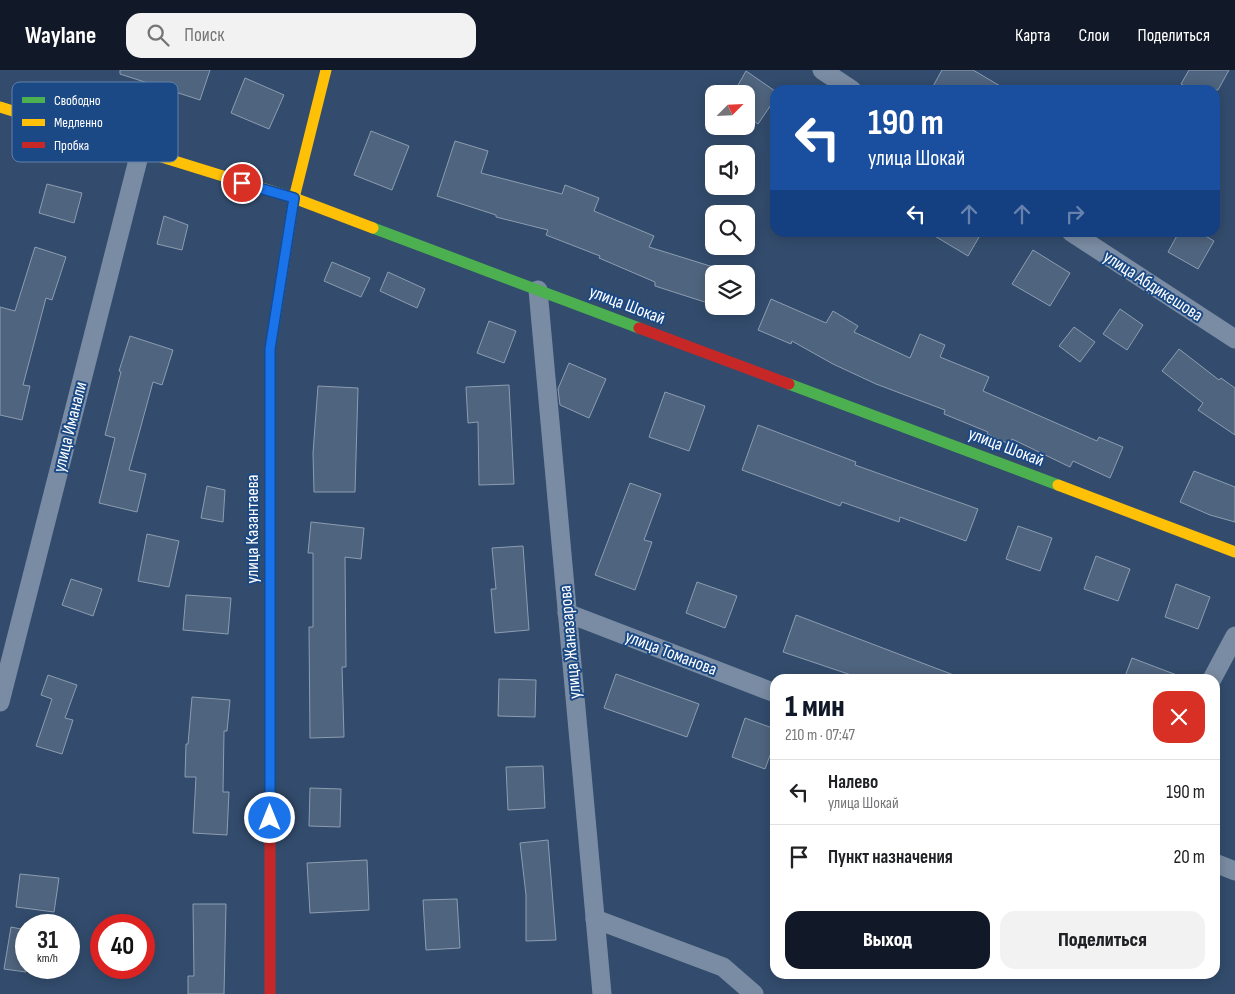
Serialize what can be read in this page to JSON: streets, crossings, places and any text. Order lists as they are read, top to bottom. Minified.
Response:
{"streets":{"street":["улица Абдикешова","улица Шокай","улица Иманали","улица Казантаева","улица Жаназарова","улица Томанова"]},"crossings":[["улица Шокай","улица Казантаева"],["улица Шокай","улица Жаназарова"],["улица Жаназарова","улица Томанова"]],"legend":["Свободно","Медленно","Пробка"],"north":"top right","page":{"header":"Waylane","search":"Поиск","nav":["Карта","Слои","Поделиться"],"turn":["190 m","улица Шокай"],"heading":["1 мин","210 m · 07:47"],"list":[{"name":"Налево","note":"улица Шокай","value":"190 m"},{"name":"Пункт назначения","value":"20 m"}],"buttons":["Выход","Поделиться"],"speed":"31 km/h","limit":"40"}}
